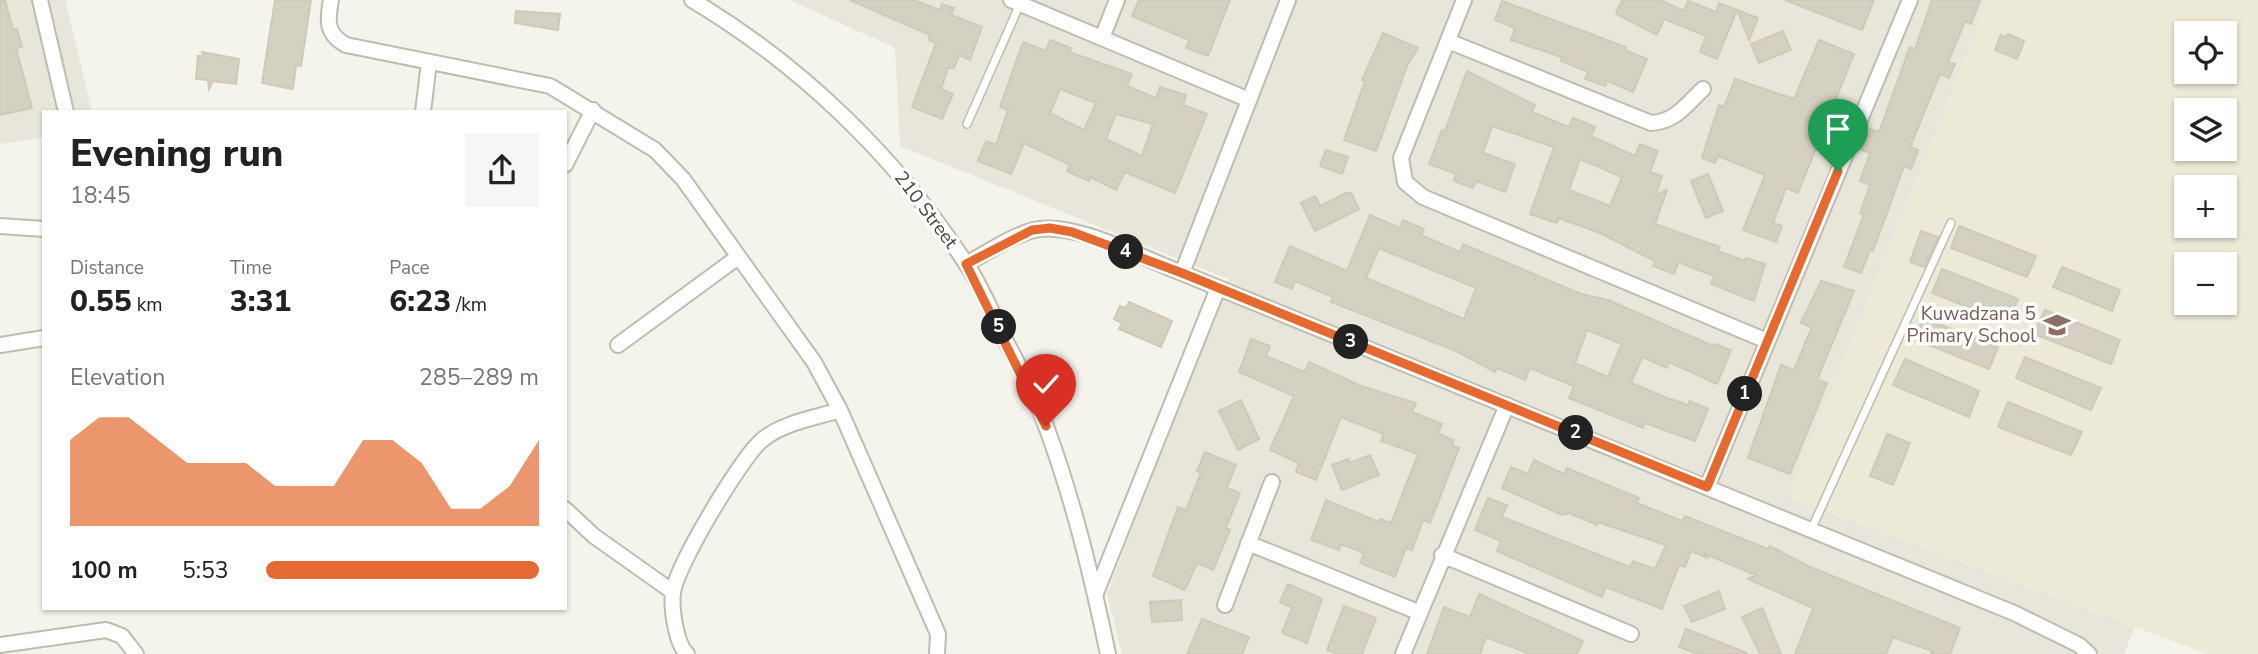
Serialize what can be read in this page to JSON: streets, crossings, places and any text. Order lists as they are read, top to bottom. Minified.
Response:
{"streets":{"street":["210 Street"]},"places":{"school or university":["Kuwadzana 5 Primary School"]},"page":{"map_buttons":["+","−"],"heading":["Evening run","18:45"],"stats":[["Distance","0.55 km"],["Time","3:31"],["Pace","6:23 /km"]],"pins":["4","5","3","1","2"],"chart":["Elevation","285–289 m"],"list":[{"name":"100 m","note":"5:53"}]}}
